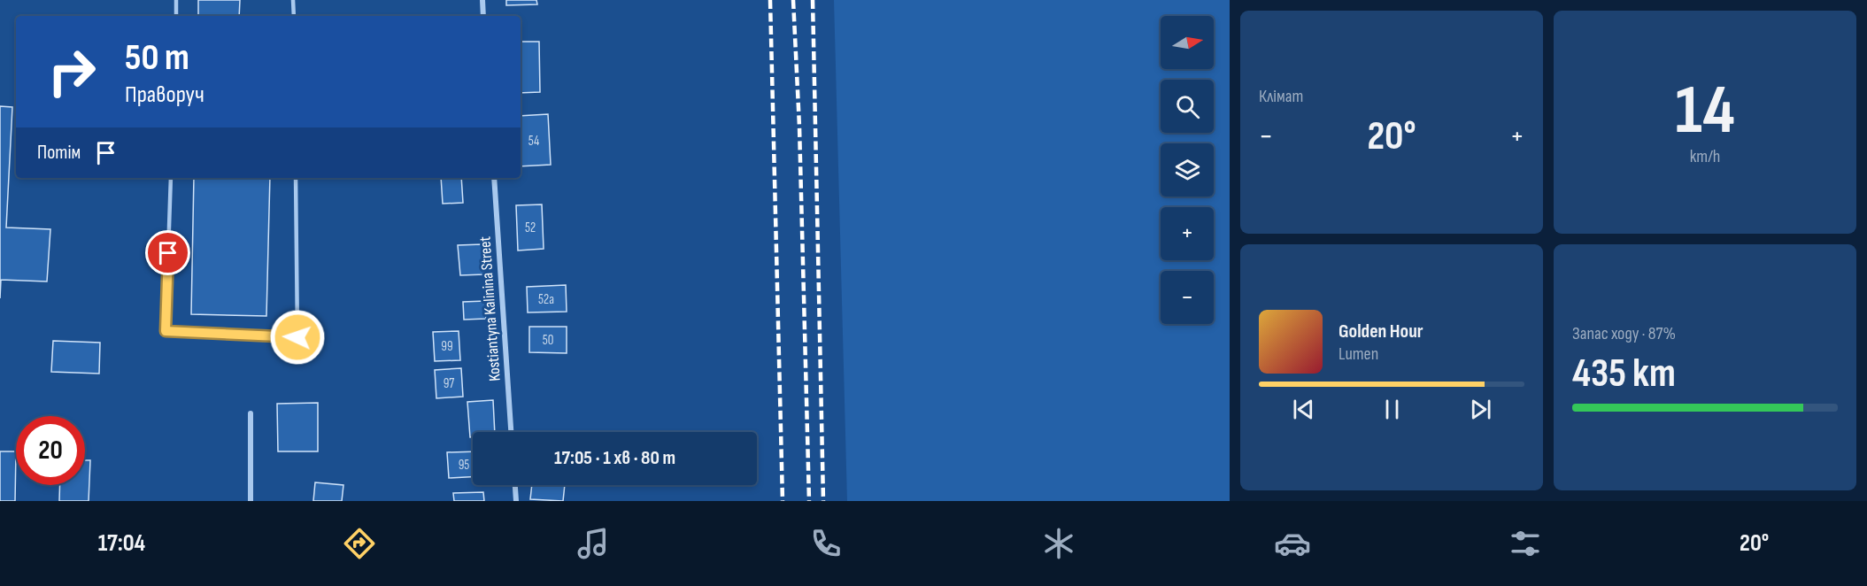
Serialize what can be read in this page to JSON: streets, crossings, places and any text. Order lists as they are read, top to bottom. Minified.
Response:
{"streets":{"street":["Kostiantyna Kalinina Street"]},"house_numbers":["54","52","52а","50","99","97","95"],"north":"right","page":{"tile":["Клімат",["14","km/h"],["Запас ходу · 87%","435 km"]],"map_buttons":["+","−"],"turn":["50 m","Праворуч"],"heat":["−","20°","+"],"then":"Потім","song":["Golden Hour","Lumen"],"limit":"20","trip":"17:05 · 1 хв · 80 m","tabs":["17:04","20°"]}}
